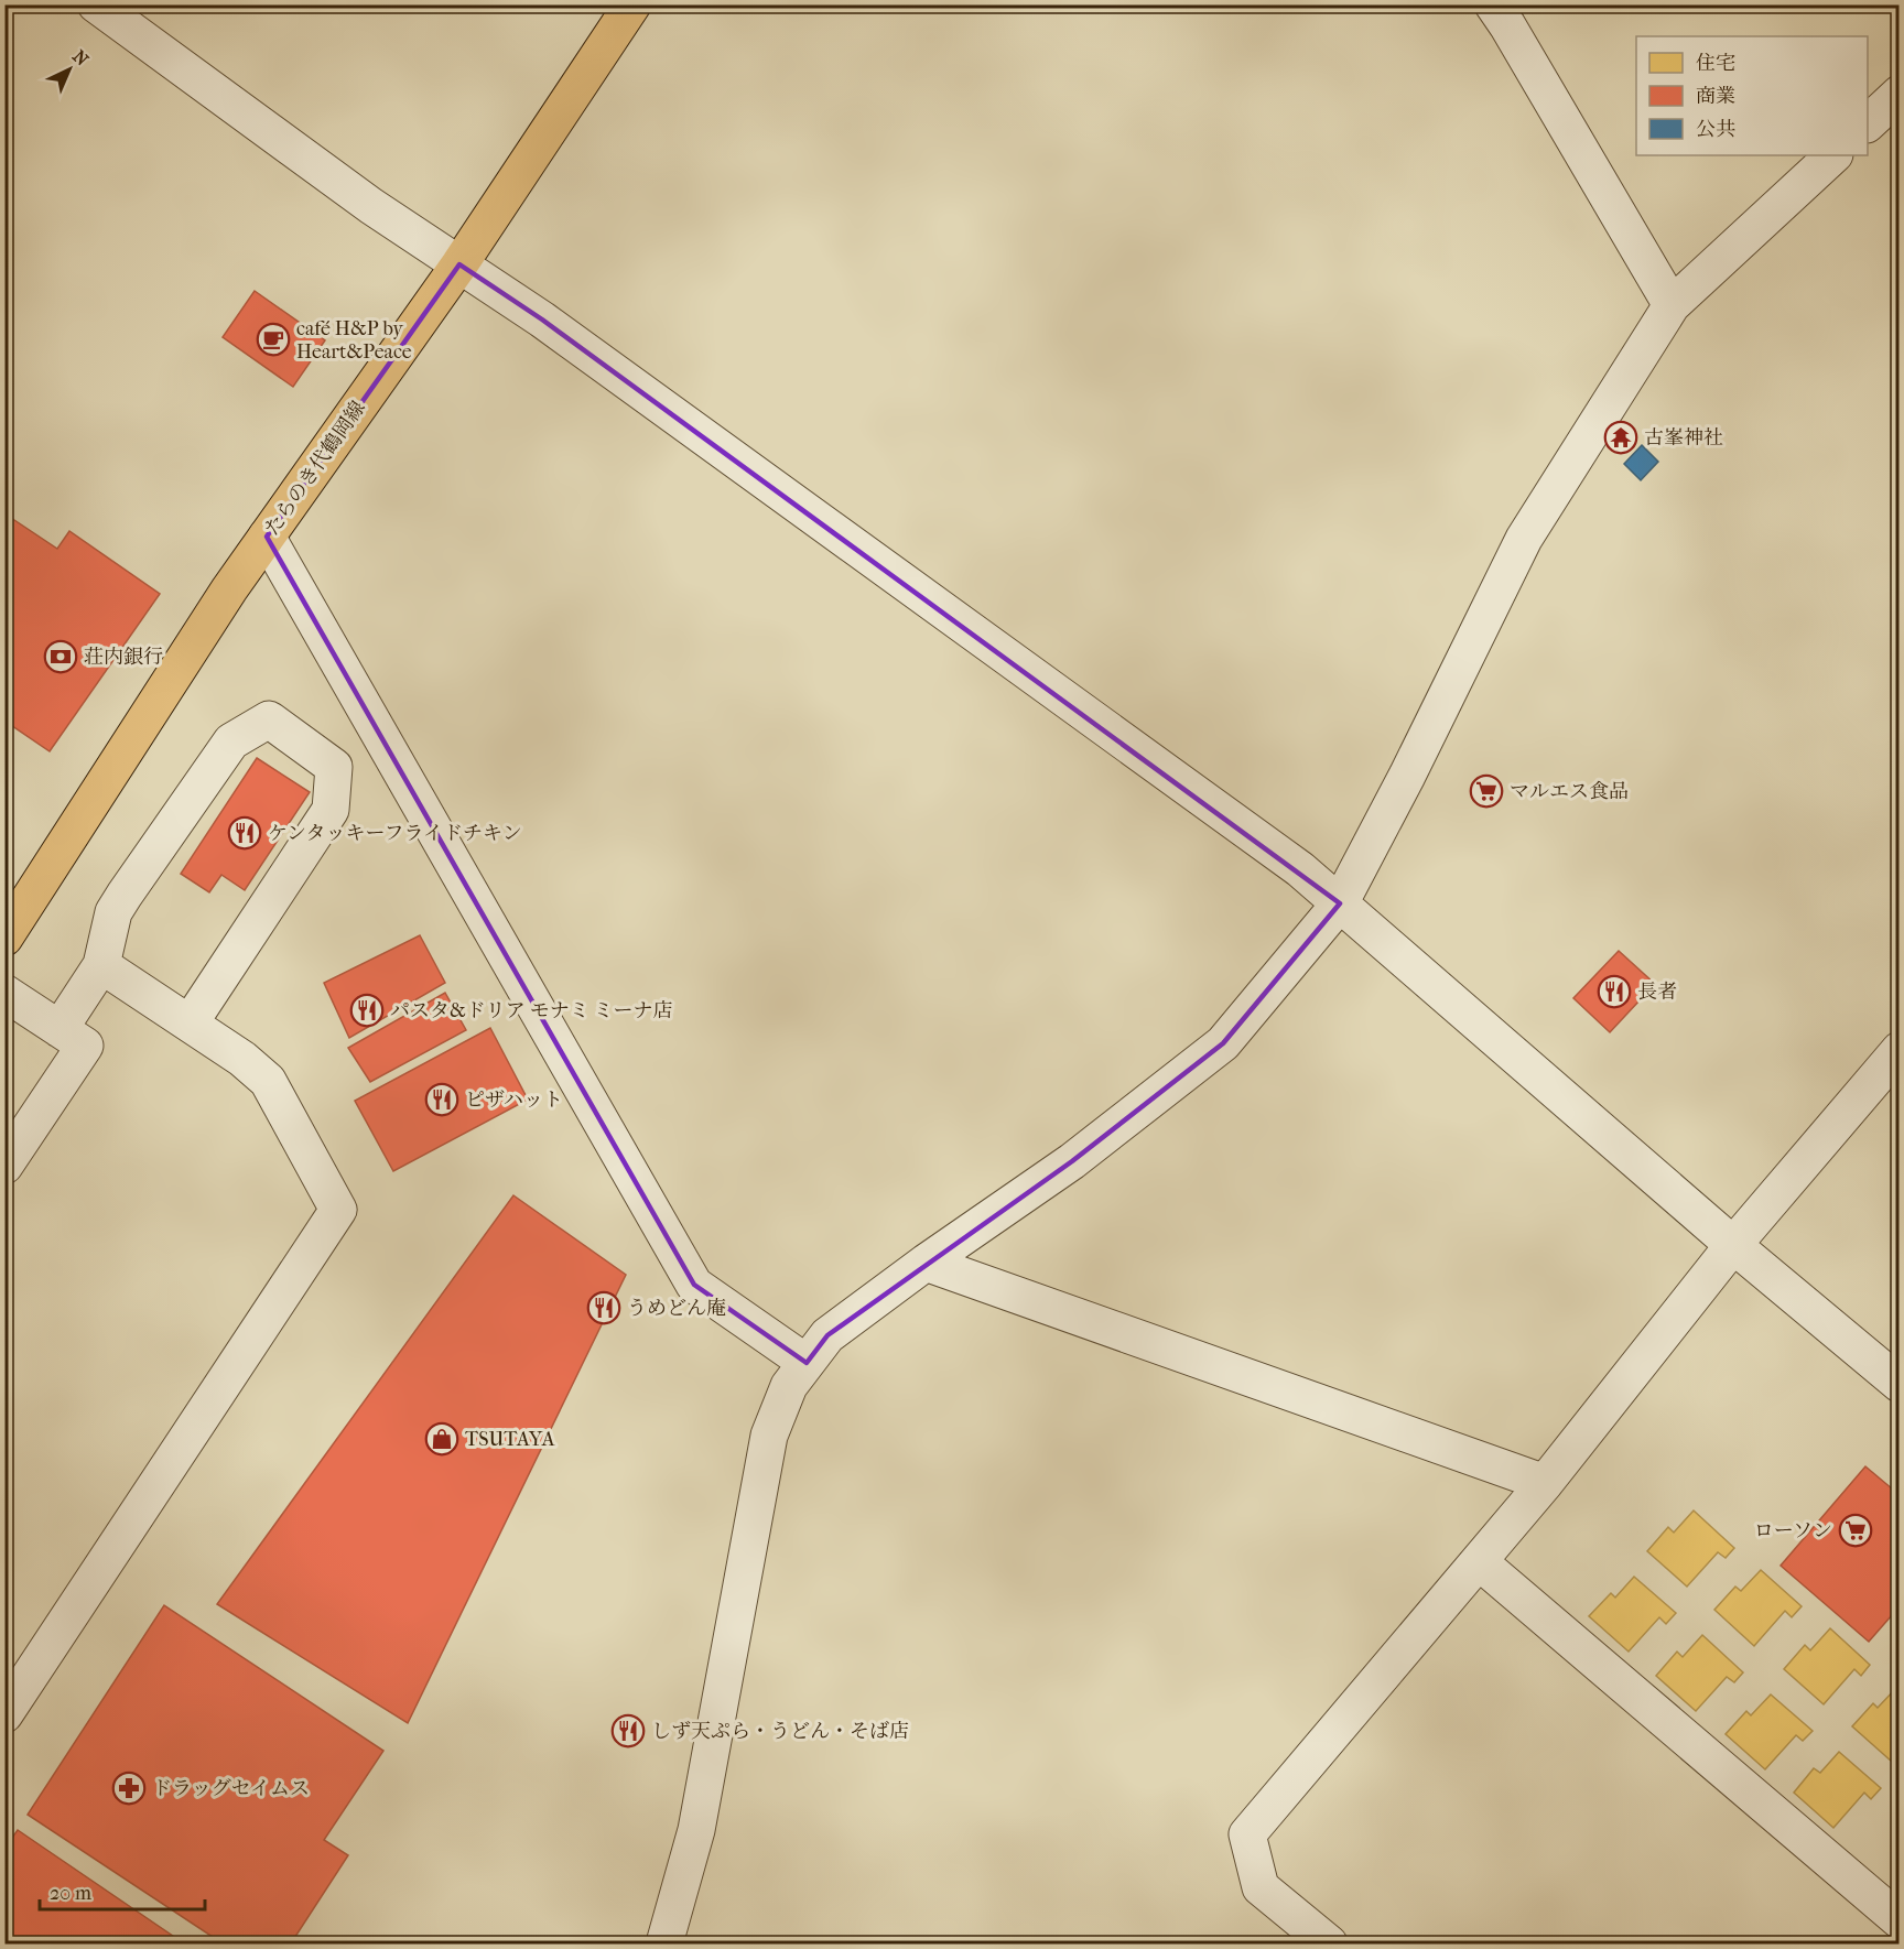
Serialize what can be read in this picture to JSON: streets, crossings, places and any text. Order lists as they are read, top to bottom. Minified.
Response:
{"streets":{"main road":["たらのき代鶴岡線"]},"places":{"cafe":["café H&P by Heart&Peace"],"temple":["古峯神社"],"bank":["荘内銀行"],"supermarket":["マルエス食品","ローソン"],"restaurant":["ケンタッキーフライドチキン","長者","パスタ&ドリア モナミ ミーナ店","ピザハット","うめどん庵","しず天ぷら・うどん・そば店"],"shop":["TSUTAYA"],"pharmacy":["ドラッグセイムス"]},"legend":["住宅","商業","公共"],"scale_bar":"20 m","north":"top right"}
